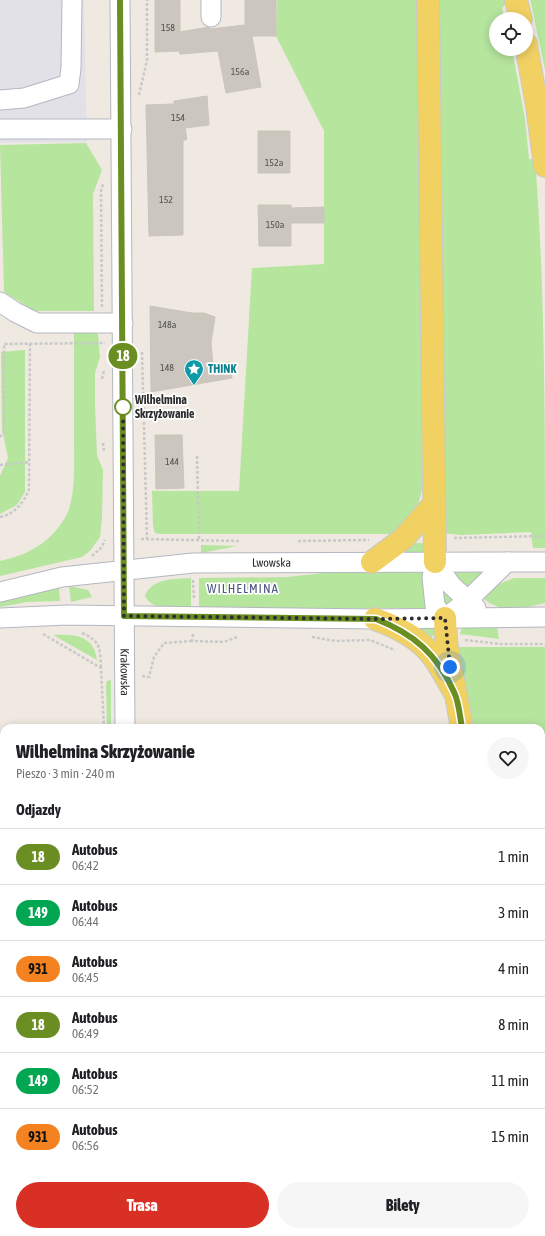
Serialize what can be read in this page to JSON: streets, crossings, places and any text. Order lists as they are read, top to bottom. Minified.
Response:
{"streets":{"street":["Lwowska","Krakowska"]},"crossings":[["Lwowska","Krakowska"]],"districts":["WILHELMINA"],"places":{"place":["THINK"],"other":["Wilhelmina Skrzyżowanie"]},"lines":["bus line 18"],"house_numbers":["158","156a","154","152a","152","150a","148a","148","144"],"page":{"on_map":"18","heading":[["Wilhelmina Skrzyżowanie","Pieszo · 3 min · 240 m"],"Odjazdy"],"list":[{"mark":"18","name":"Autobus","note":"06:42","value":"1 min"},{"mark":"149","name":"Autobus","note":"06:44","value":"3 min"},{"mark":"931","name":"Autobus","note":"06:45","value":"4 min"},{"mark":"18","name":"Autobus","note":"06:49","value":"8 min"},{"mark":"149","name":"Autobus","note":"06:52","value":"11 min"},{"mark":"931","name":"Autobus","note":"06:56","value":"15 min"}],"buttons":["Trasa","Bilety"]}}
